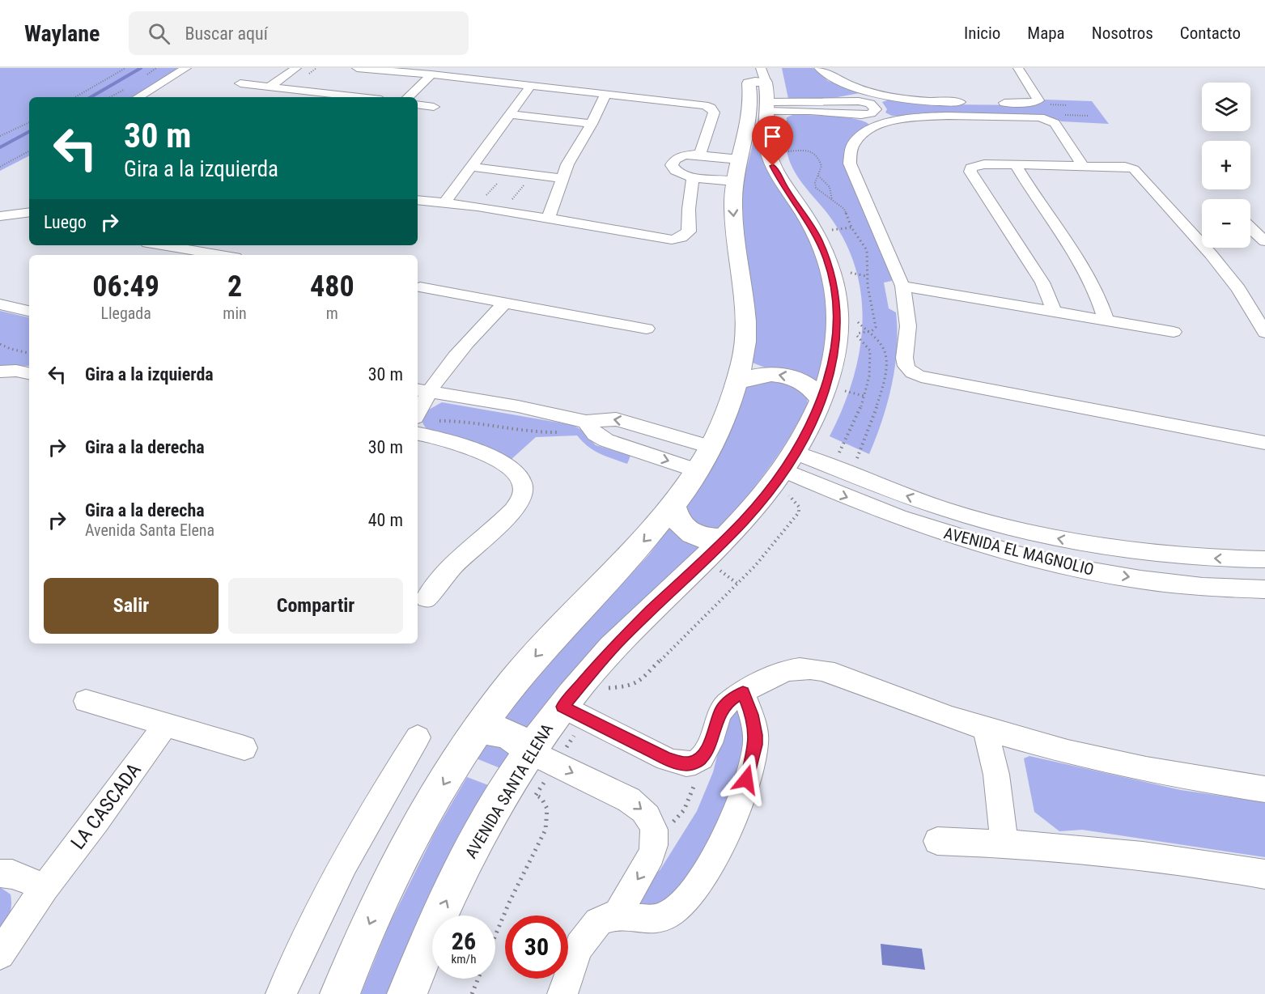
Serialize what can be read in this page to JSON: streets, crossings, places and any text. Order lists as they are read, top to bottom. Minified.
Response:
{"streets":{"street":["AVENIDA EL MAGNOLIO","AVENIDA SANTA ELENA","LA CASCADA"]},"crossings":[["AVENIDA EL MAGNOLIO","AVENIDA SANTA ELENA"]],"page":{"header":"Waylane","search":"Buscar aquí","nav":["Inicio","Mapa","Nosotros","Contacto"],"map_buttons":["+","−"],"turn":["30 m","Gira a la izquierda"],"then":"Luego","eta":["06:49","Llegada","2","min","480","m"],"list":[{"name":"Gira a la izquierda","value":"30 m"},{"name":"Gira a la derecha","value":"30 m"},{"name":"Gira a la derecha","note":"Avenida Santa Elena","value":"40 m"}],"buttons":["Salir","Compartir"],"speed":"26 km/h","limit":"30"}}
